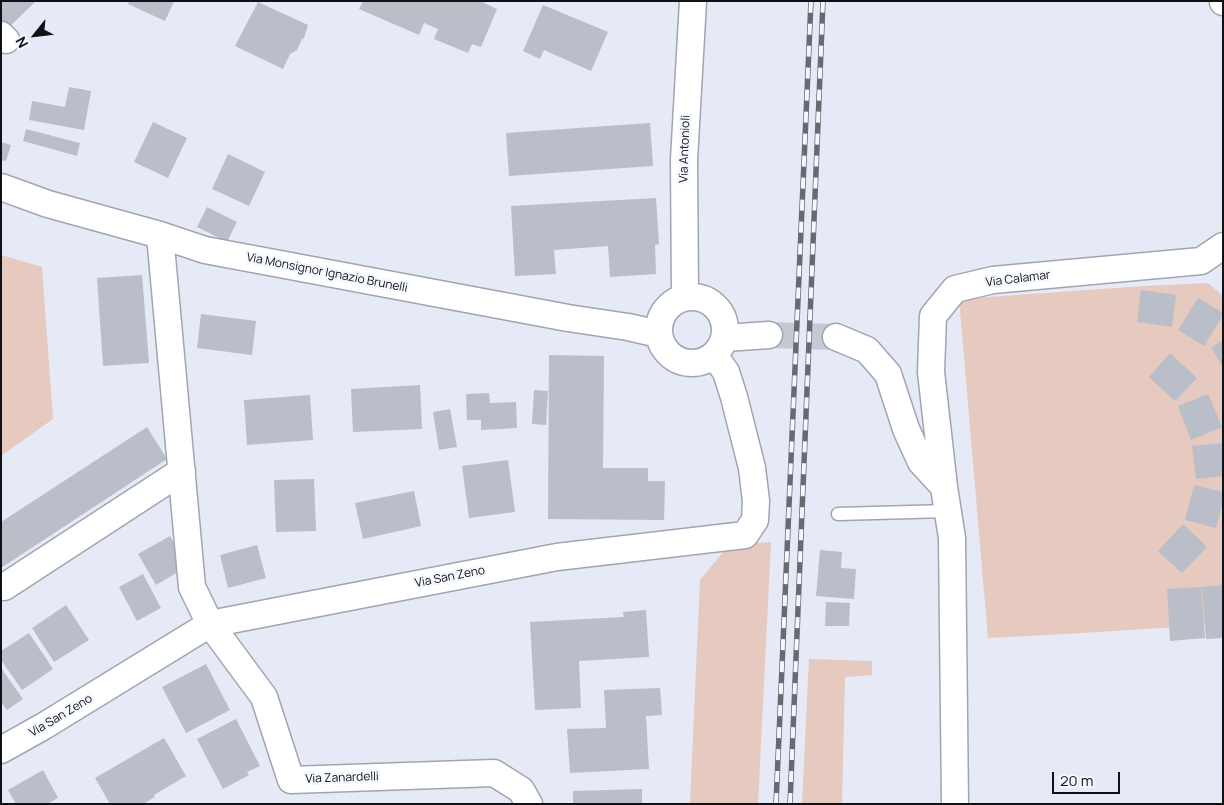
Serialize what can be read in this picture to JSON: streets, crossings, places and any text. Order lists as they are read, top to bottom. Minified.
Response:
{"streets":{"street":["Via Antonioli","Via Monsignor Ignazio Brunelli","Via Calamar","Via San Zeno","Via Zanardelli"]},"crossings":[["Via Antonioli","Via Monsignor Ignazio Brunelli"],["Via Antonioli","Via San Zeno"],["Via Monsignor Ignazio Brunelli","Via San Zeno"],["Via San Zeno","Via Zanardelli"]],"scale_bar":"20 m","north":"bottom left"}
